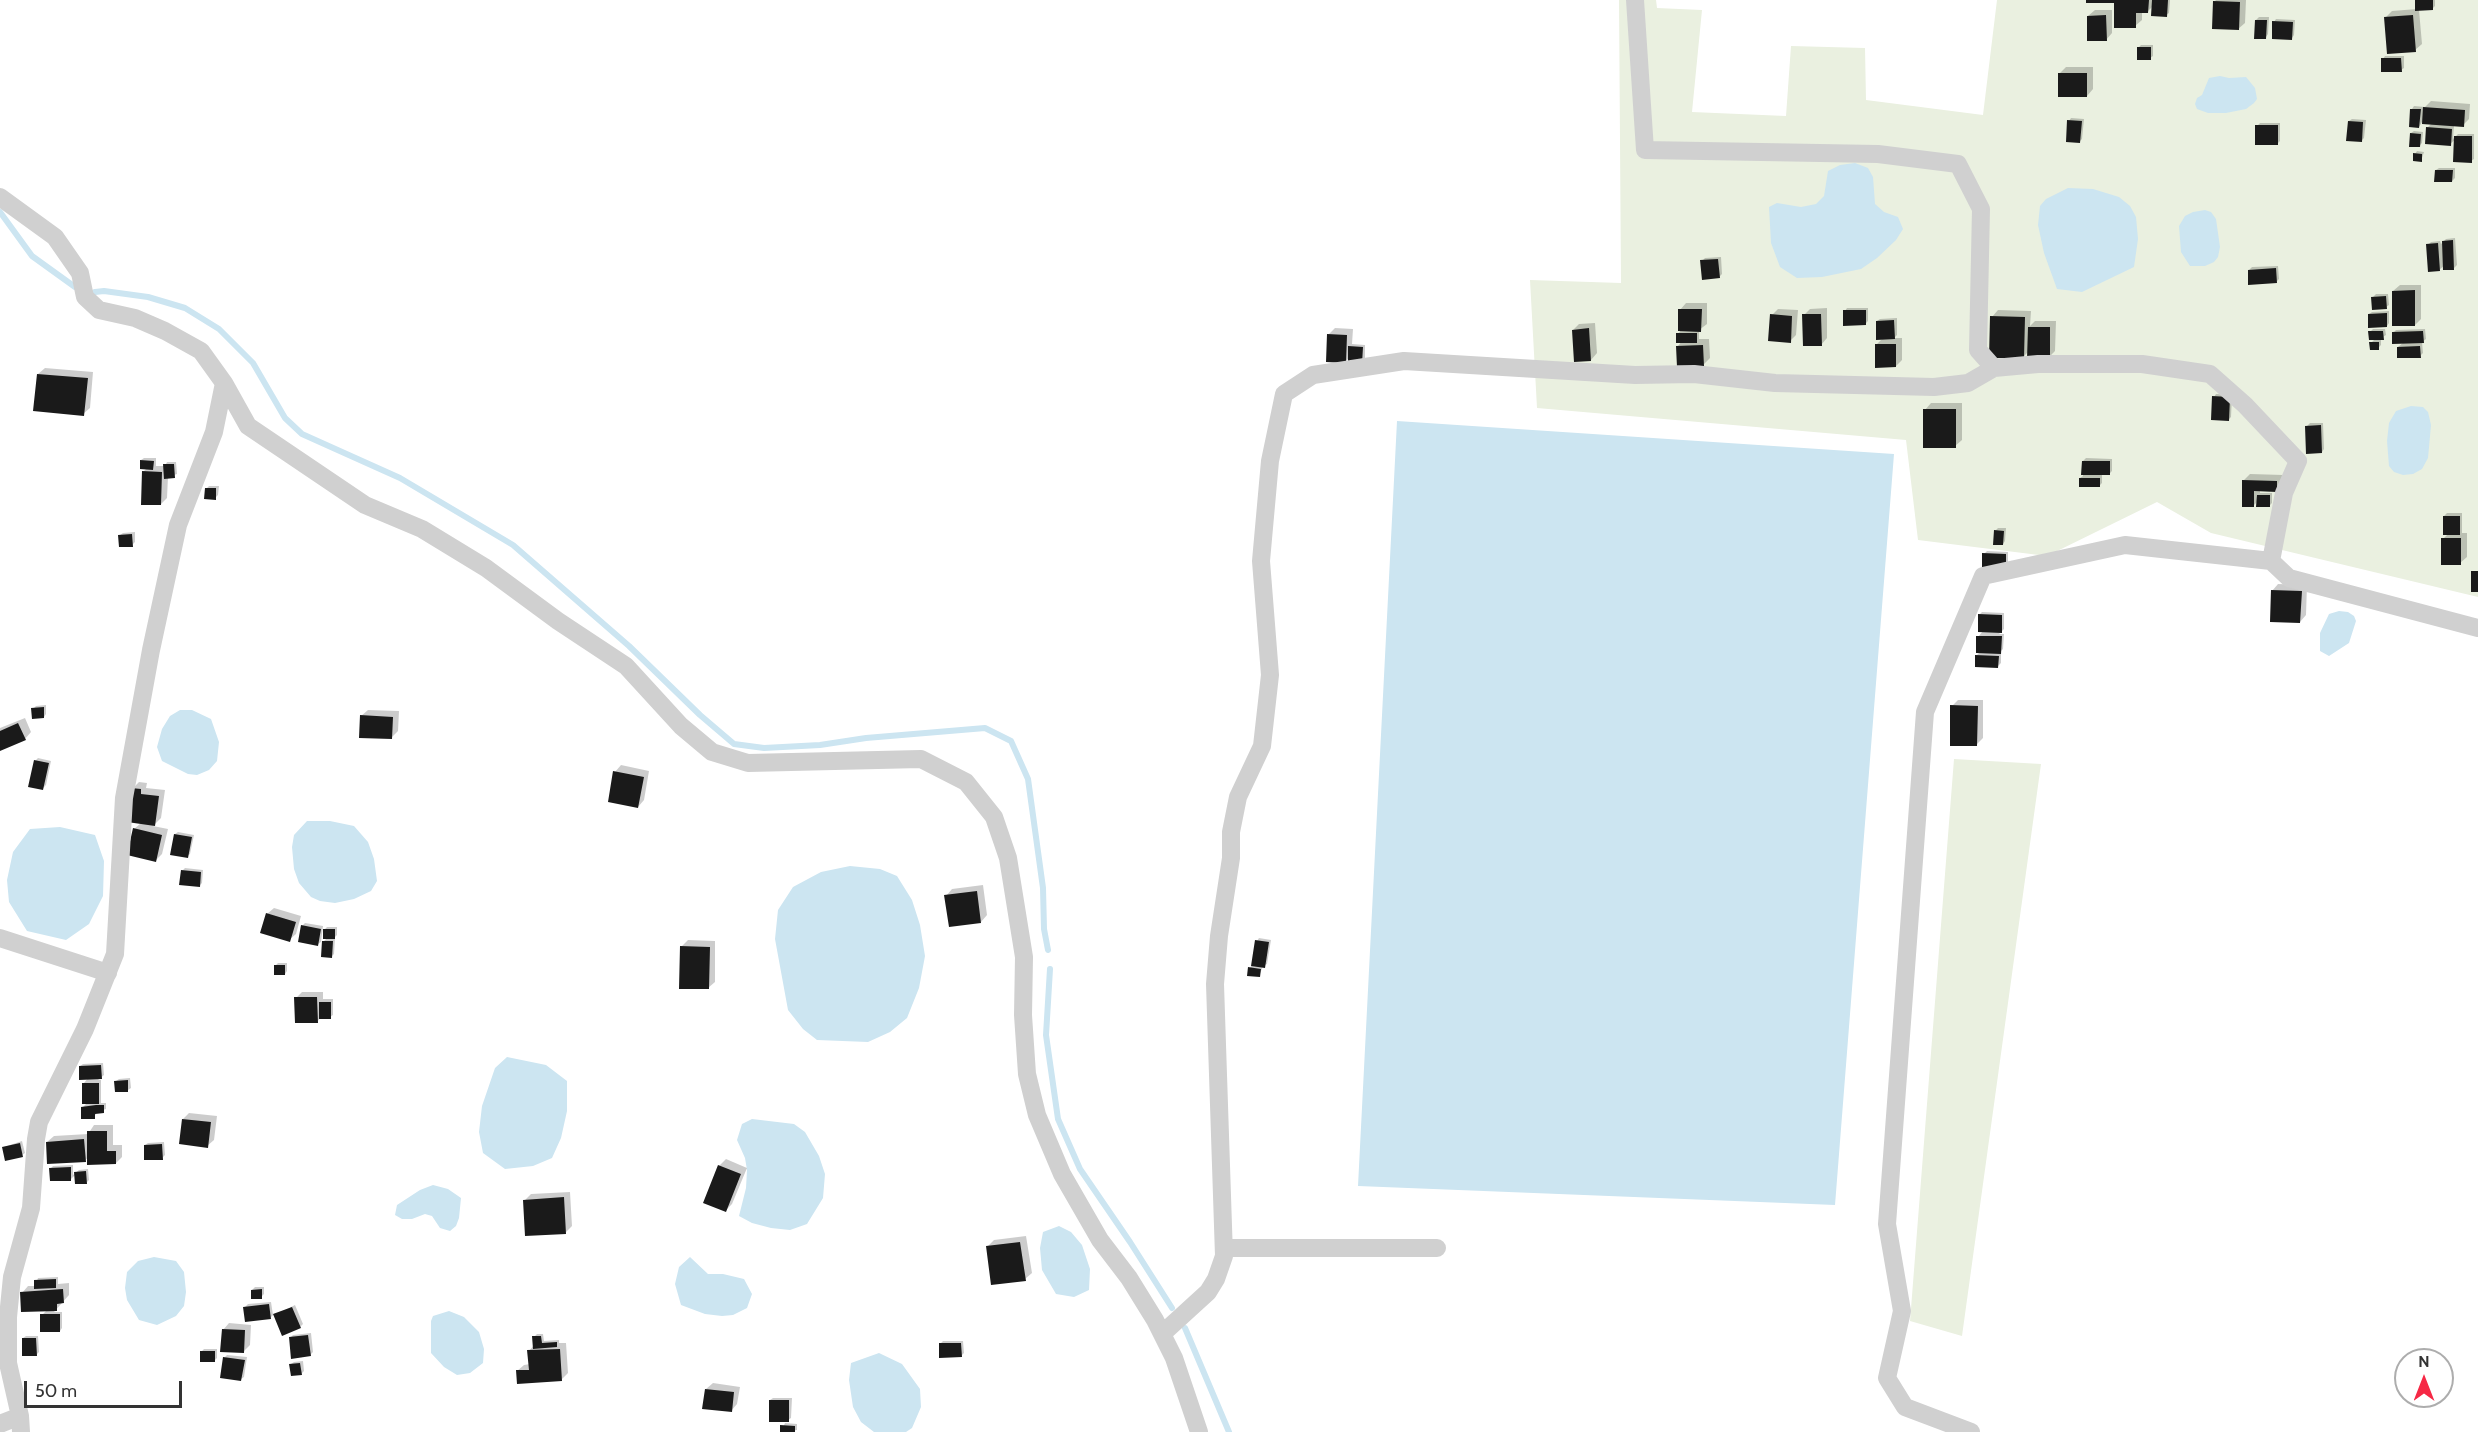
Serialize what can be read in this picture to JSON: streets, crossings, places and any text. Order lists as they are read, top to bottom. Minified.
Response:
{"scale_bar":"50 m","north":"top"}
